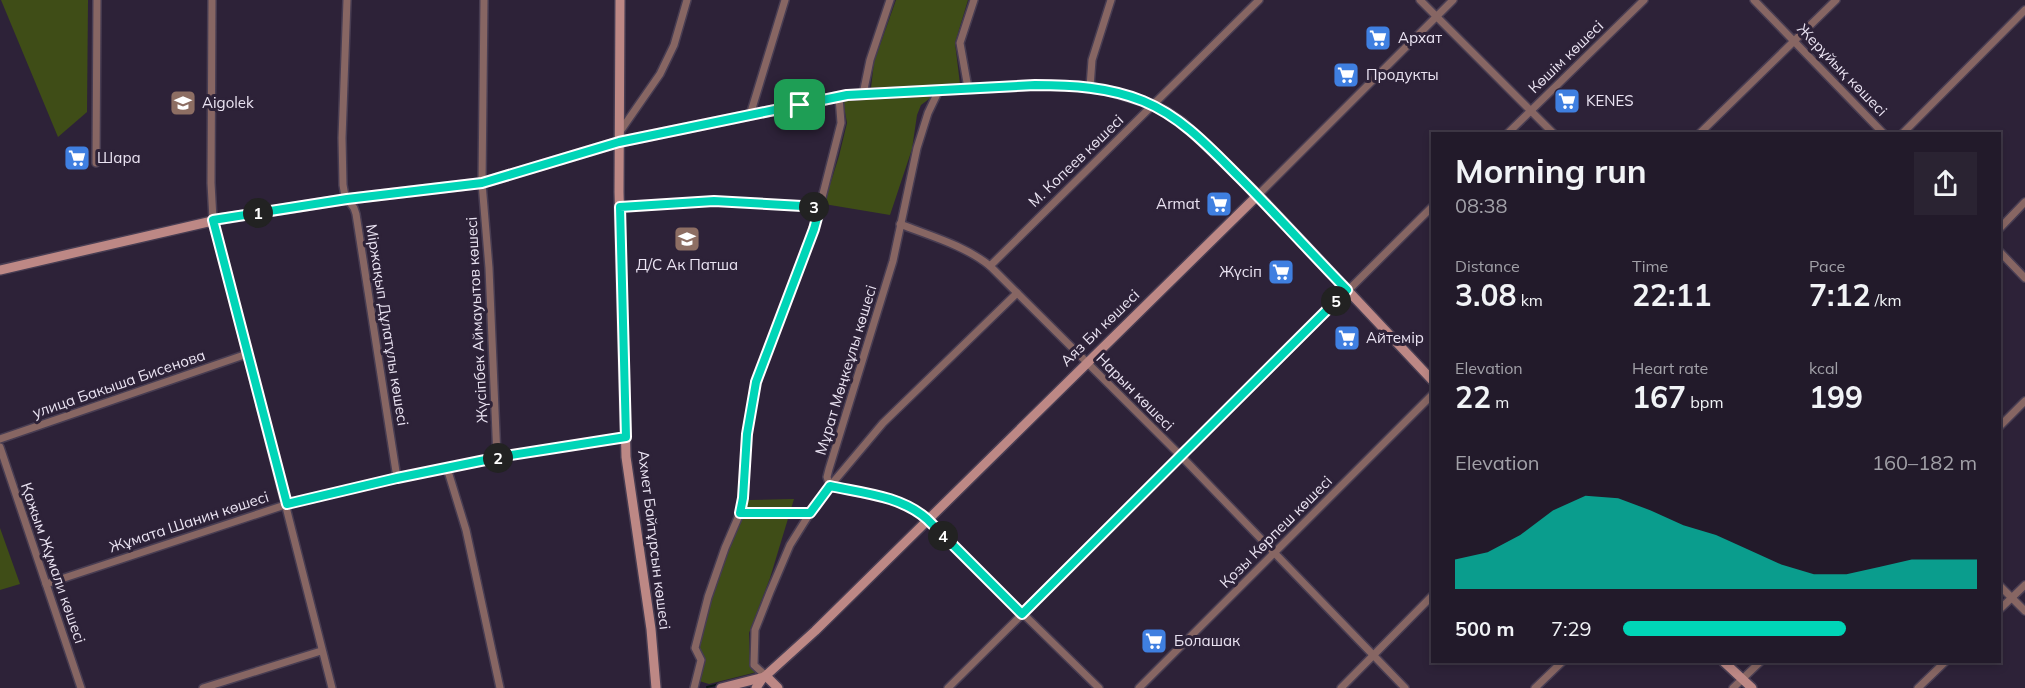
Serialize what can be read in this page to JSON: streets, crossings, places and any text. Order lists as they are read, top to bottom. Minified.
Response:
{"streets":{"main road":["Аяз Би көшесі","Ахмет Байтұрсын көшесі"],"street":["Көшім көшесі","Жерұйық көшесі","М. Копеев көшесі","Жүсіпбек Аймауытов көшесі","Міржақып Дұлатұлы көшесі","Мұрат Мөңкеұлы көшесі","улица Бакыша Бисенова","Нарын көшесі","Жұмата Шанин көшесі","Қозы Көрпеш көшесі","Қажым Жұмали көшесі"]},"crossings":[["М. Копеев көшесі","Нарын көшесі"],["Жүсіпбек Аймауытов көшесі","Жұмата Шанин көшесі"],["Міржақып Дұлатұлы көшесі","Жұмата Шанин көшесі"],["Аяз Би көшесі","Нарын көшесі"],["Мұрат Мөңкеұлы көшесі","Нарын көшесі"],["Нарын көшесі","Қозы Көрпеш көшесі"],["Жұмата Шанин көшесі","Ахмет Байтұрсын көшесі"],["Жұмата Шанин көшесі","Қажым Жұмали көшесі"]],"places":{"supermarket":["Архат","Продукты","KENES","Шара","Armat","Жүсіп","Айтемір","Болашак"],"school or university":["Aigolek","Д/С Ак Патша"]},"page":{"heading":["Morning run","08:38"],"pins":["3","1","5","2","4"],"stats":[["Distance","3.08 km"],["Time","22:11"],["Pace","7:12 /km"],["Elevation","22 m"],["Heart rate","167 bpm"],["kcal","199"]],"chart":["Elevation","160–182 m"],"list":[{"name":"500 m","note":"7:29"}]}}
